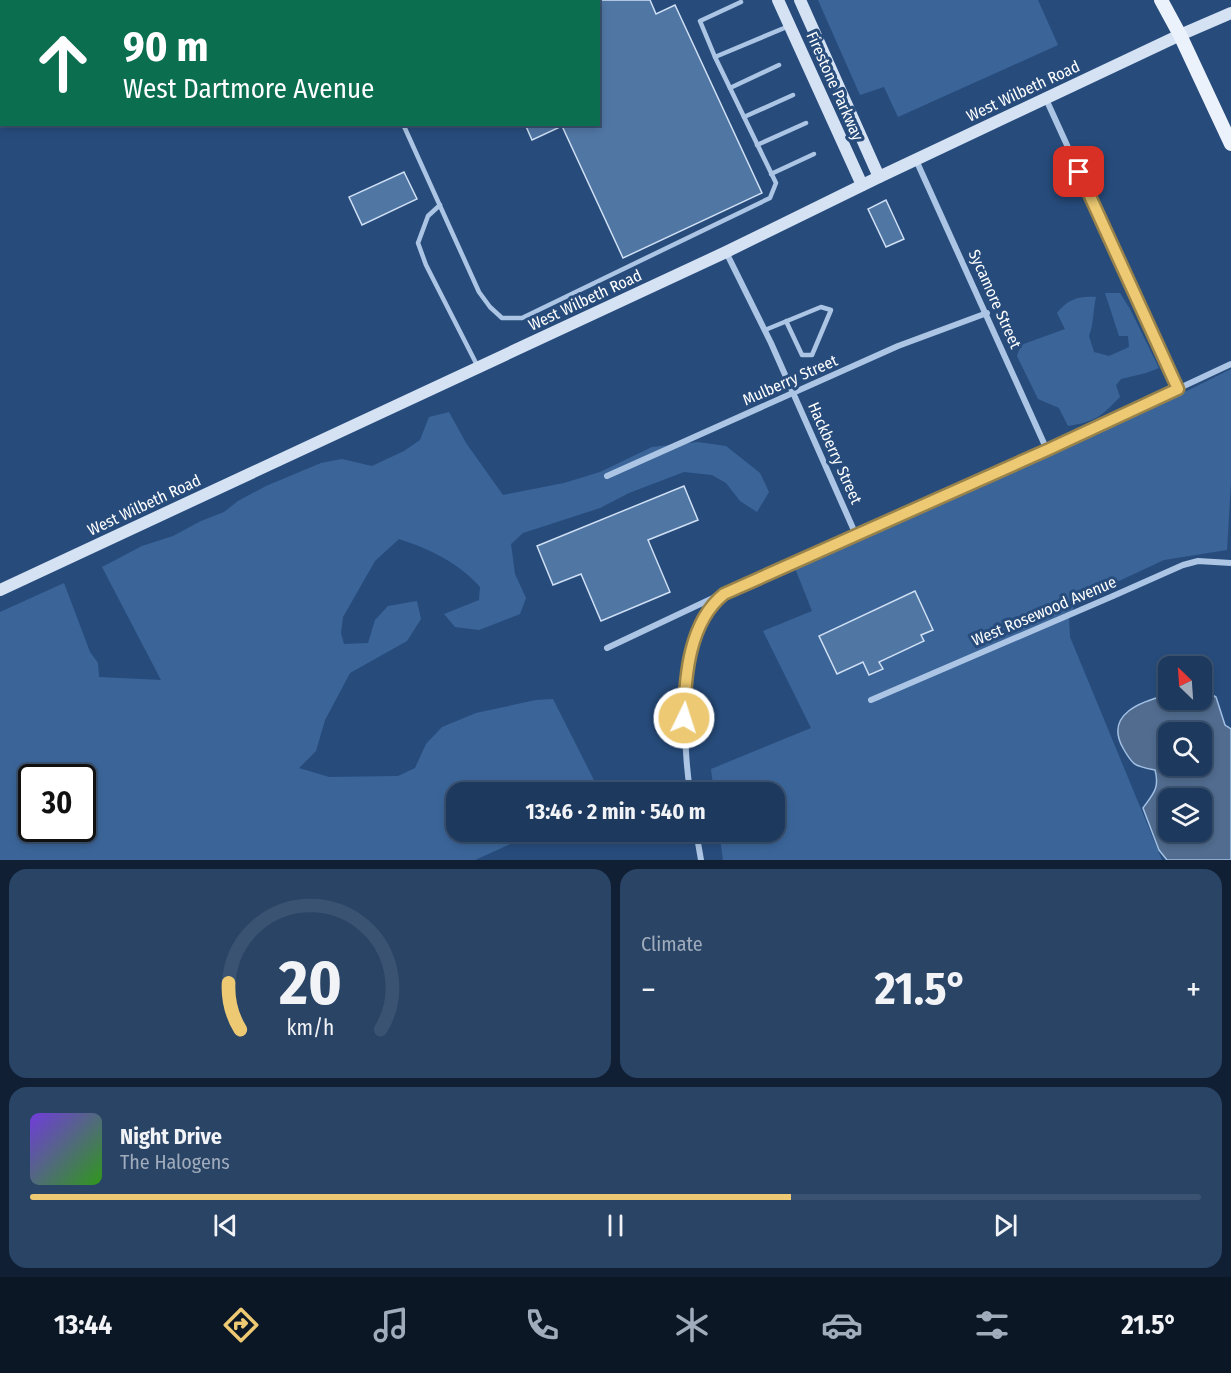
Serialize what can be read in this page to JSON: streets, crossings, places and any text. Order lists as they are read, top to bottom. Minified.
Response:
{"streets":{"main road":["Firestone Parkway","West Wilbeth Road"],"street":["Sycamore Street","Mulberry Street","Hackberry Street","West Rosewood Avenue"]},"crossings":[["Firestone Parkway","West Wilbeth Road"],["West Wilbeth Road","Sycamore Street"],["West Wilbeth Road","Hackberry Street"],["Sycamore Street","Mulberry Street"],["Mulberry Street","Hackberry Street"]],"north":"top left","page":{"turn":["90 m","West Dartmore Avenue"],"limit":"30","trip":"13:46 · 2 min · 540 m","tile":"Climate","heat":["−","21.5°","+"],"song":["Night Drive","The Halogens"],"tabs":["13:44","21.5°"],"gauge":["20","km/h"]}}
